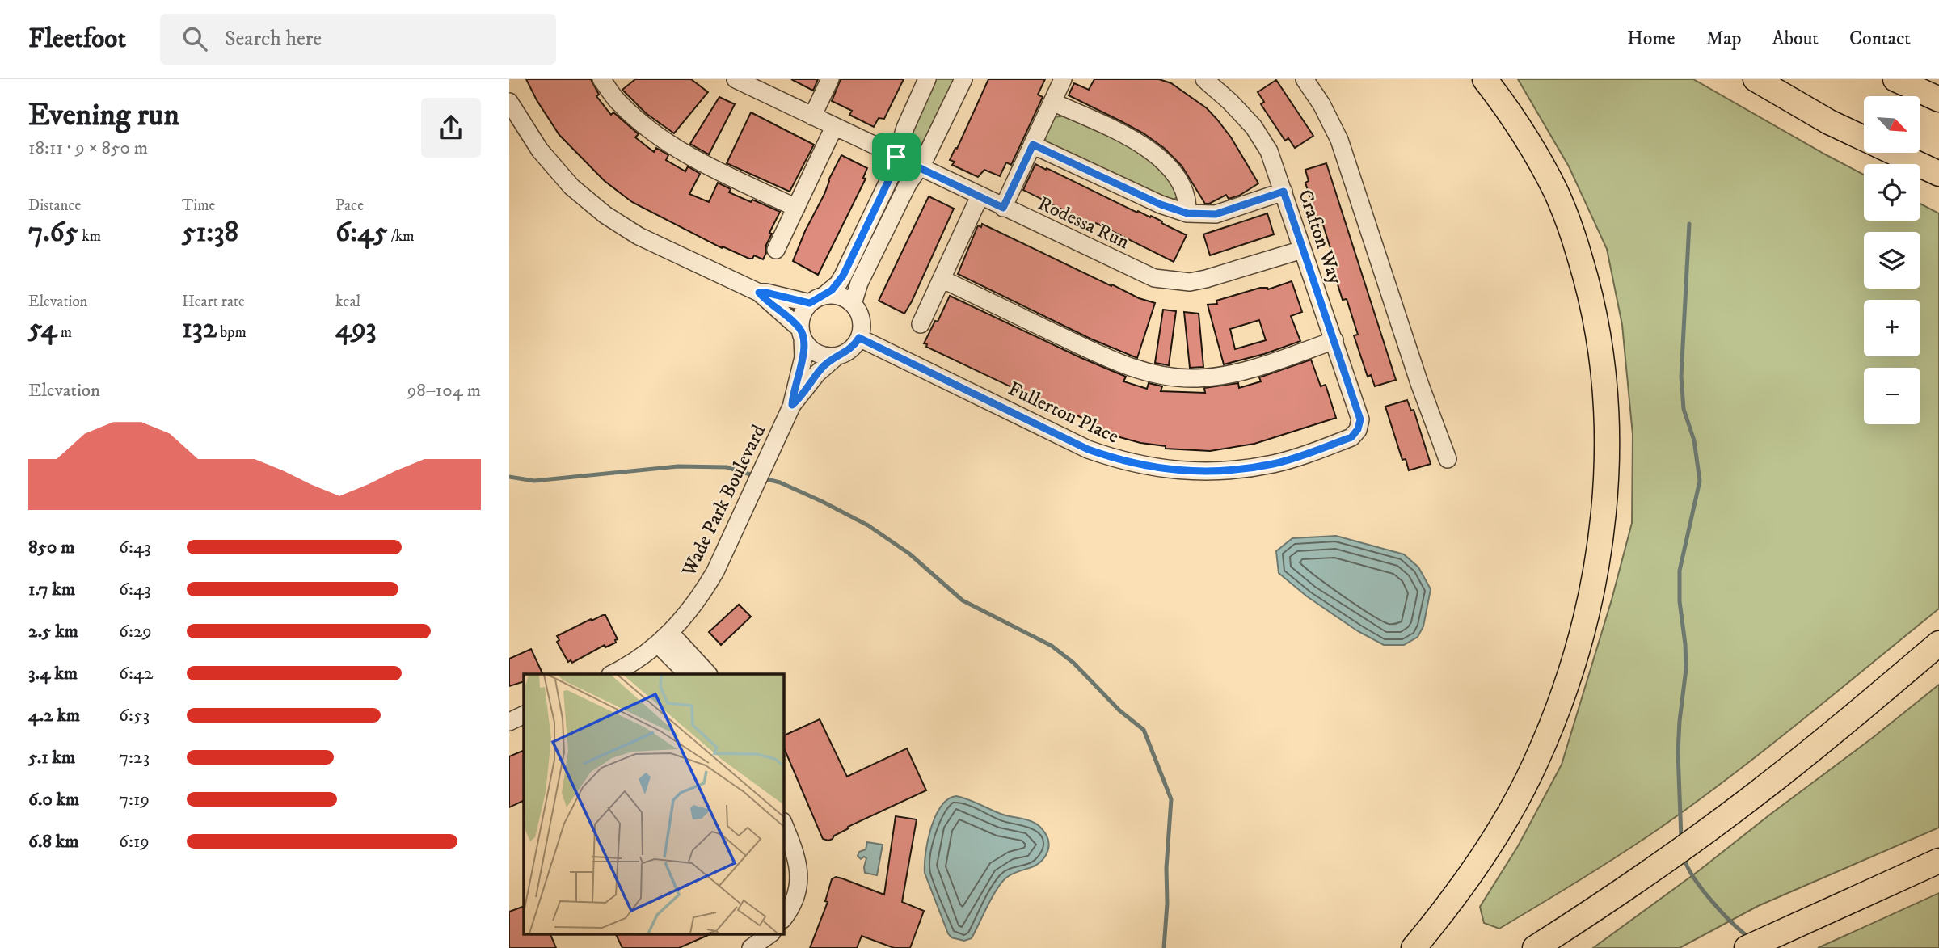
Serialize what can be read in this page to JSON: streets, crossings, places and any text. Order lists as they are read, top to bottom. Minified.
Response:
{"streets":{"street":["Rodessa Run","Crafton Way","Fullerton Place","Wade Park Boulevard"]},"crossings":[["Rodessa Run","Crafton Way"],["Crafton Way","Fullerton Place"],["Fullerton Place","Wade Park Boulevard"]],"north":"bottom right","page":{"header":"Fleetfoot","search":"Search here","nav":["Home","Map","About","Contact"],"heading":["Evening run","18:11 · 9 × 850 m"],"map_buttons":["+","−"],"stats":[["Distance","7.65 km"],["Time","51:38"],["Pace","6:45 /km"],["Elevation","54 m"],["Heart rate","132 bpm"],["kcal","493"]],"chart":["Elevation","98–104 m"],"list":[{"name":"850 m","note":"6:43"},{"name":"1.7 km","note":"6:43"},{"name":"2.5 km","note":"6:29"},{"name":"3.4 km","note":"6:42"},{"name":"4.2 km","note":"6:53"},{"name":"5.1 km","note":"7:23"},{"name":"6.0 km","note":"7:19"},{"name":"6.8 km","note":"6:19"}]}}
